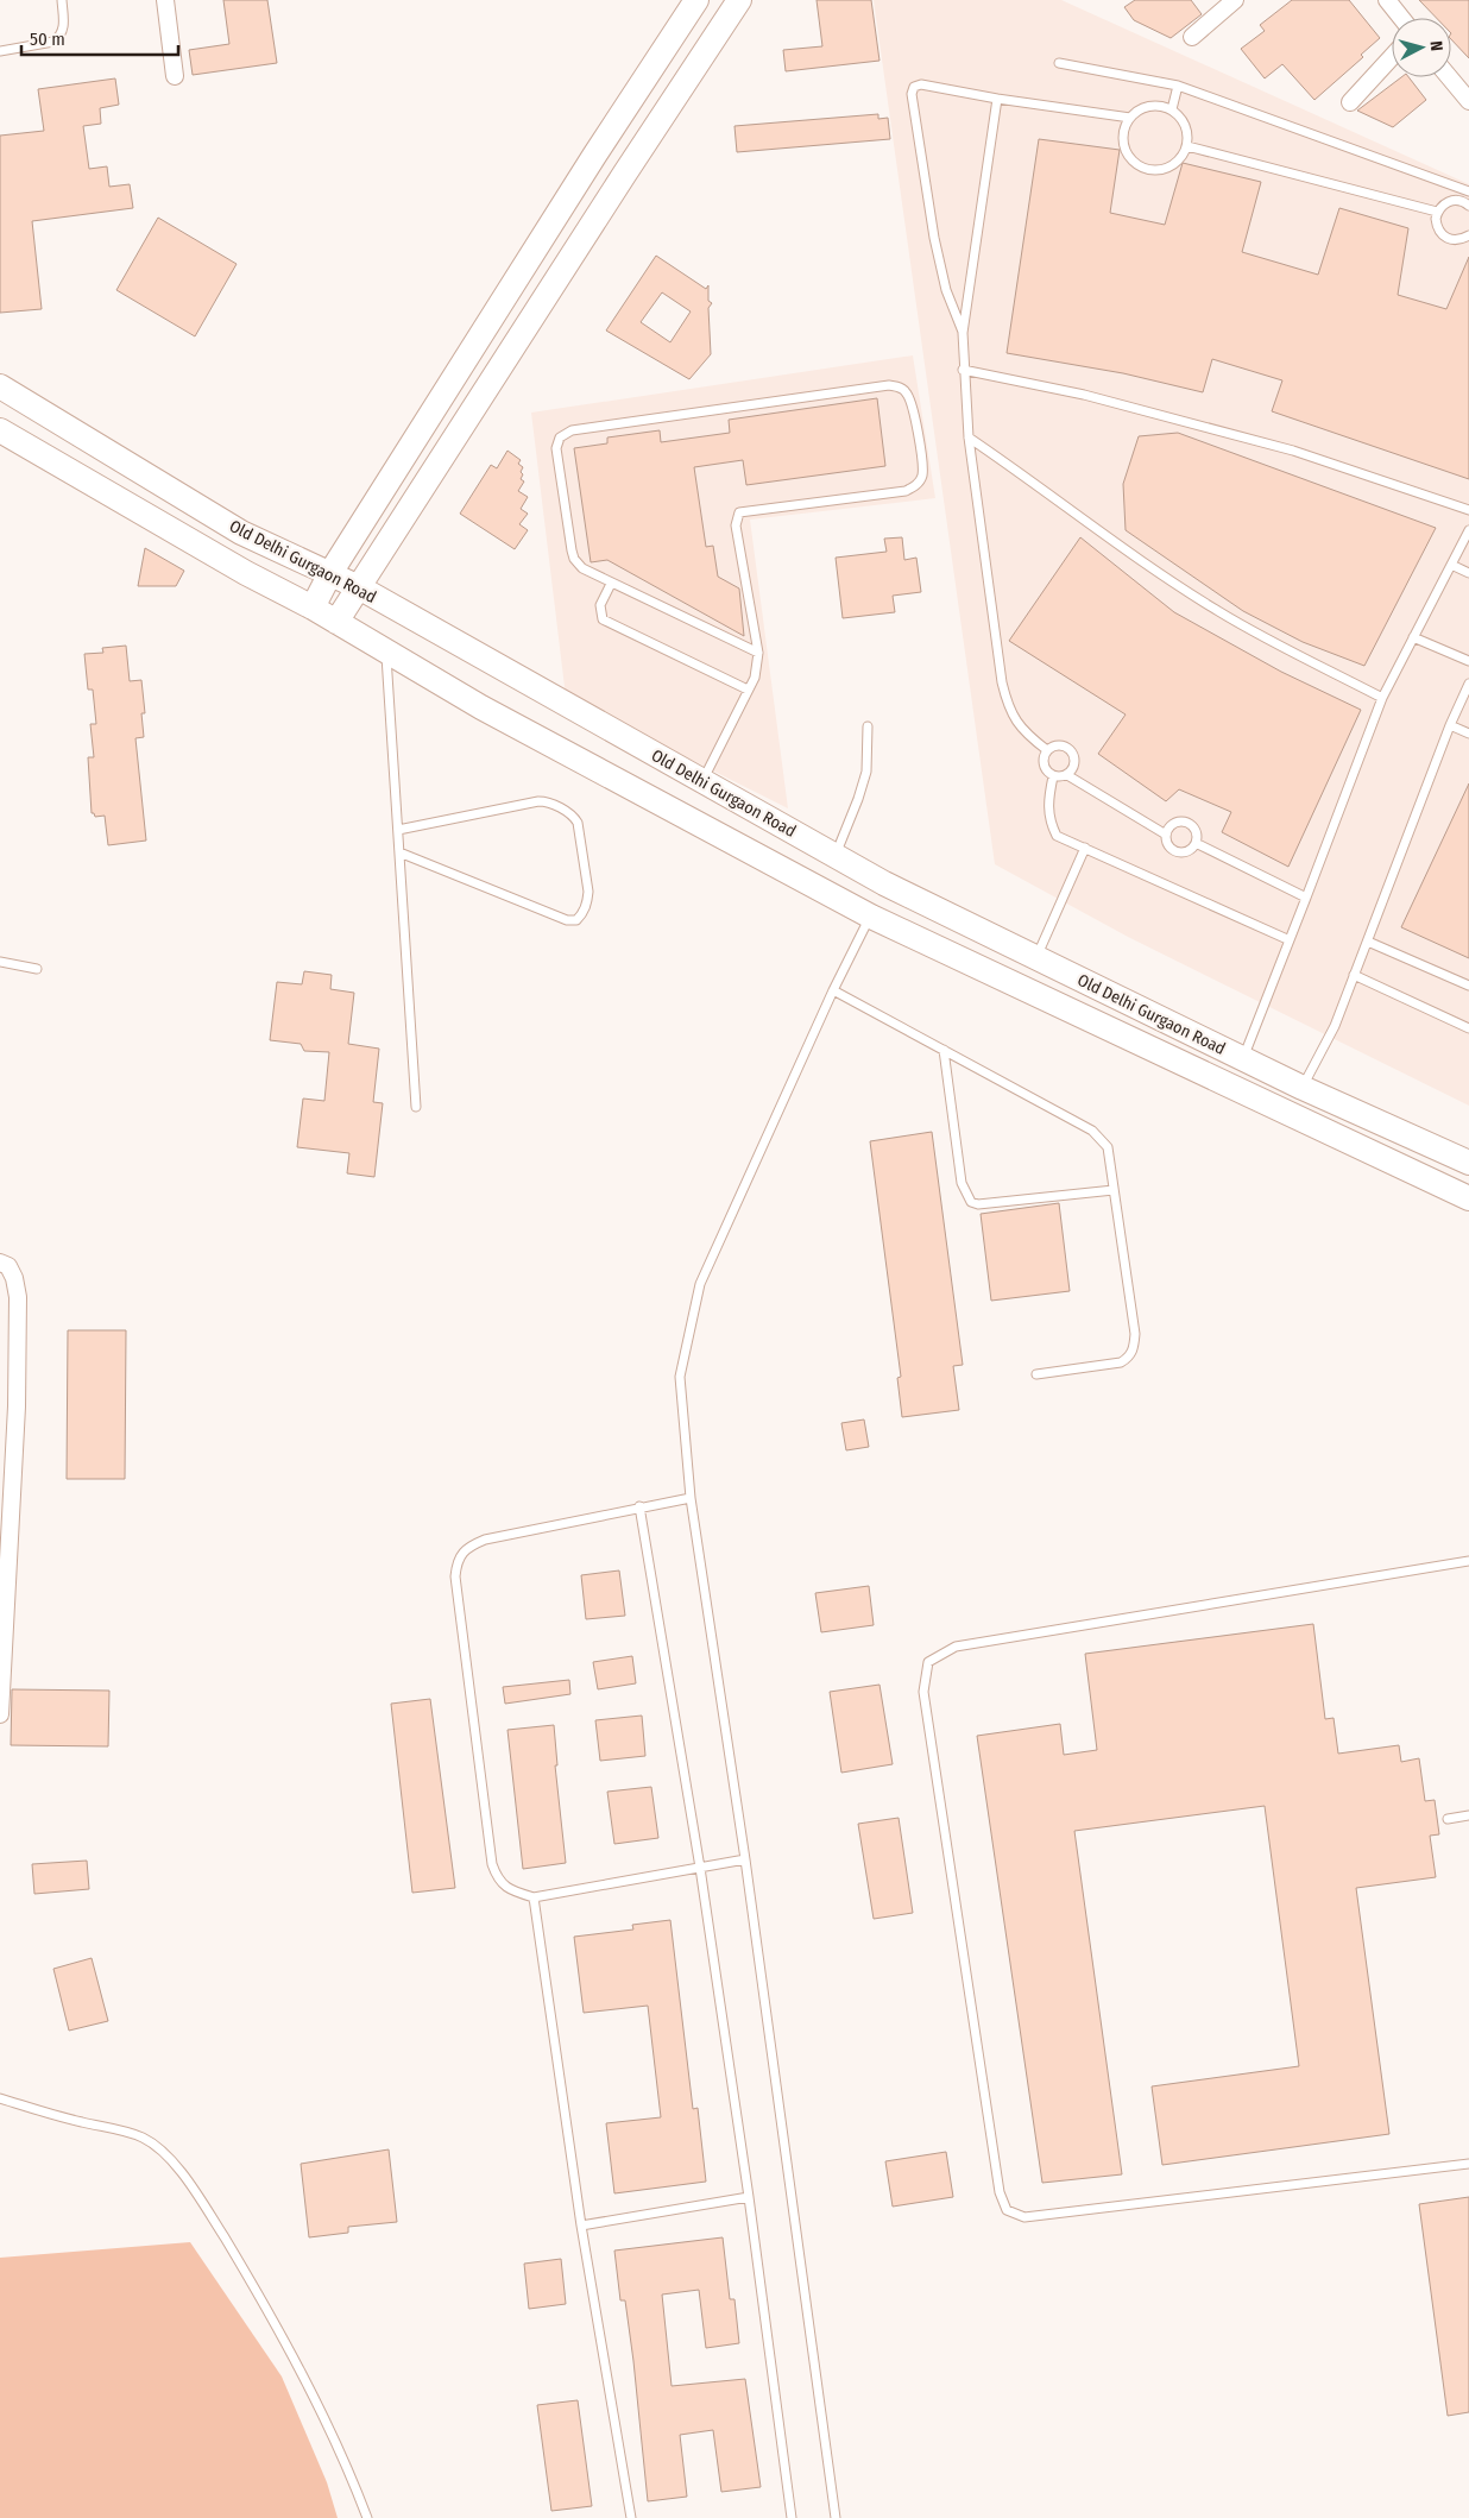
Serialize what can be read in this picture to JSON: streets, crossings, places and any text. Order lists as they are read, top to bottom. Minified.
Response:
{"streets":{"main road":["Old Delhi Gurgaon Road"]},"scale_bar":"50 m","north":"right"}
